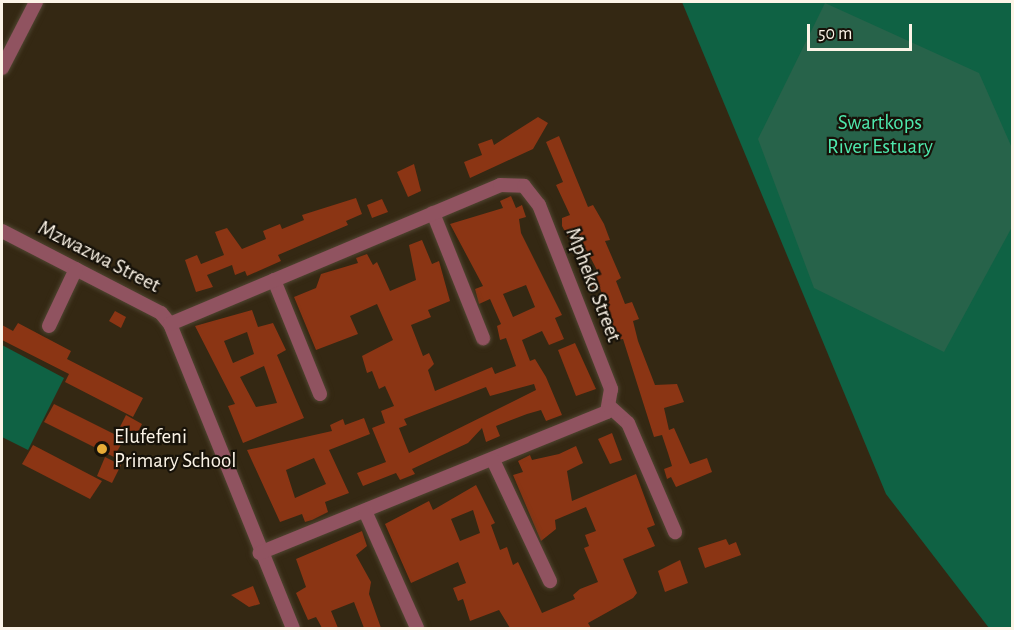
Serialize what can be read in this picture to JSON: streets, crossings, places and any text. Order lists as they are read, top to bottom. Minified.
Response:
{"streets":{"street":["Mzwazwa Street","Mpheko Street"]},"crossings":[["Mzwazwa Street","Mpheko Street"]],"parks":["Swartkops River Estuary"],"places":["Elufefeni Primary School"],"scale_bar":"50 m"}
